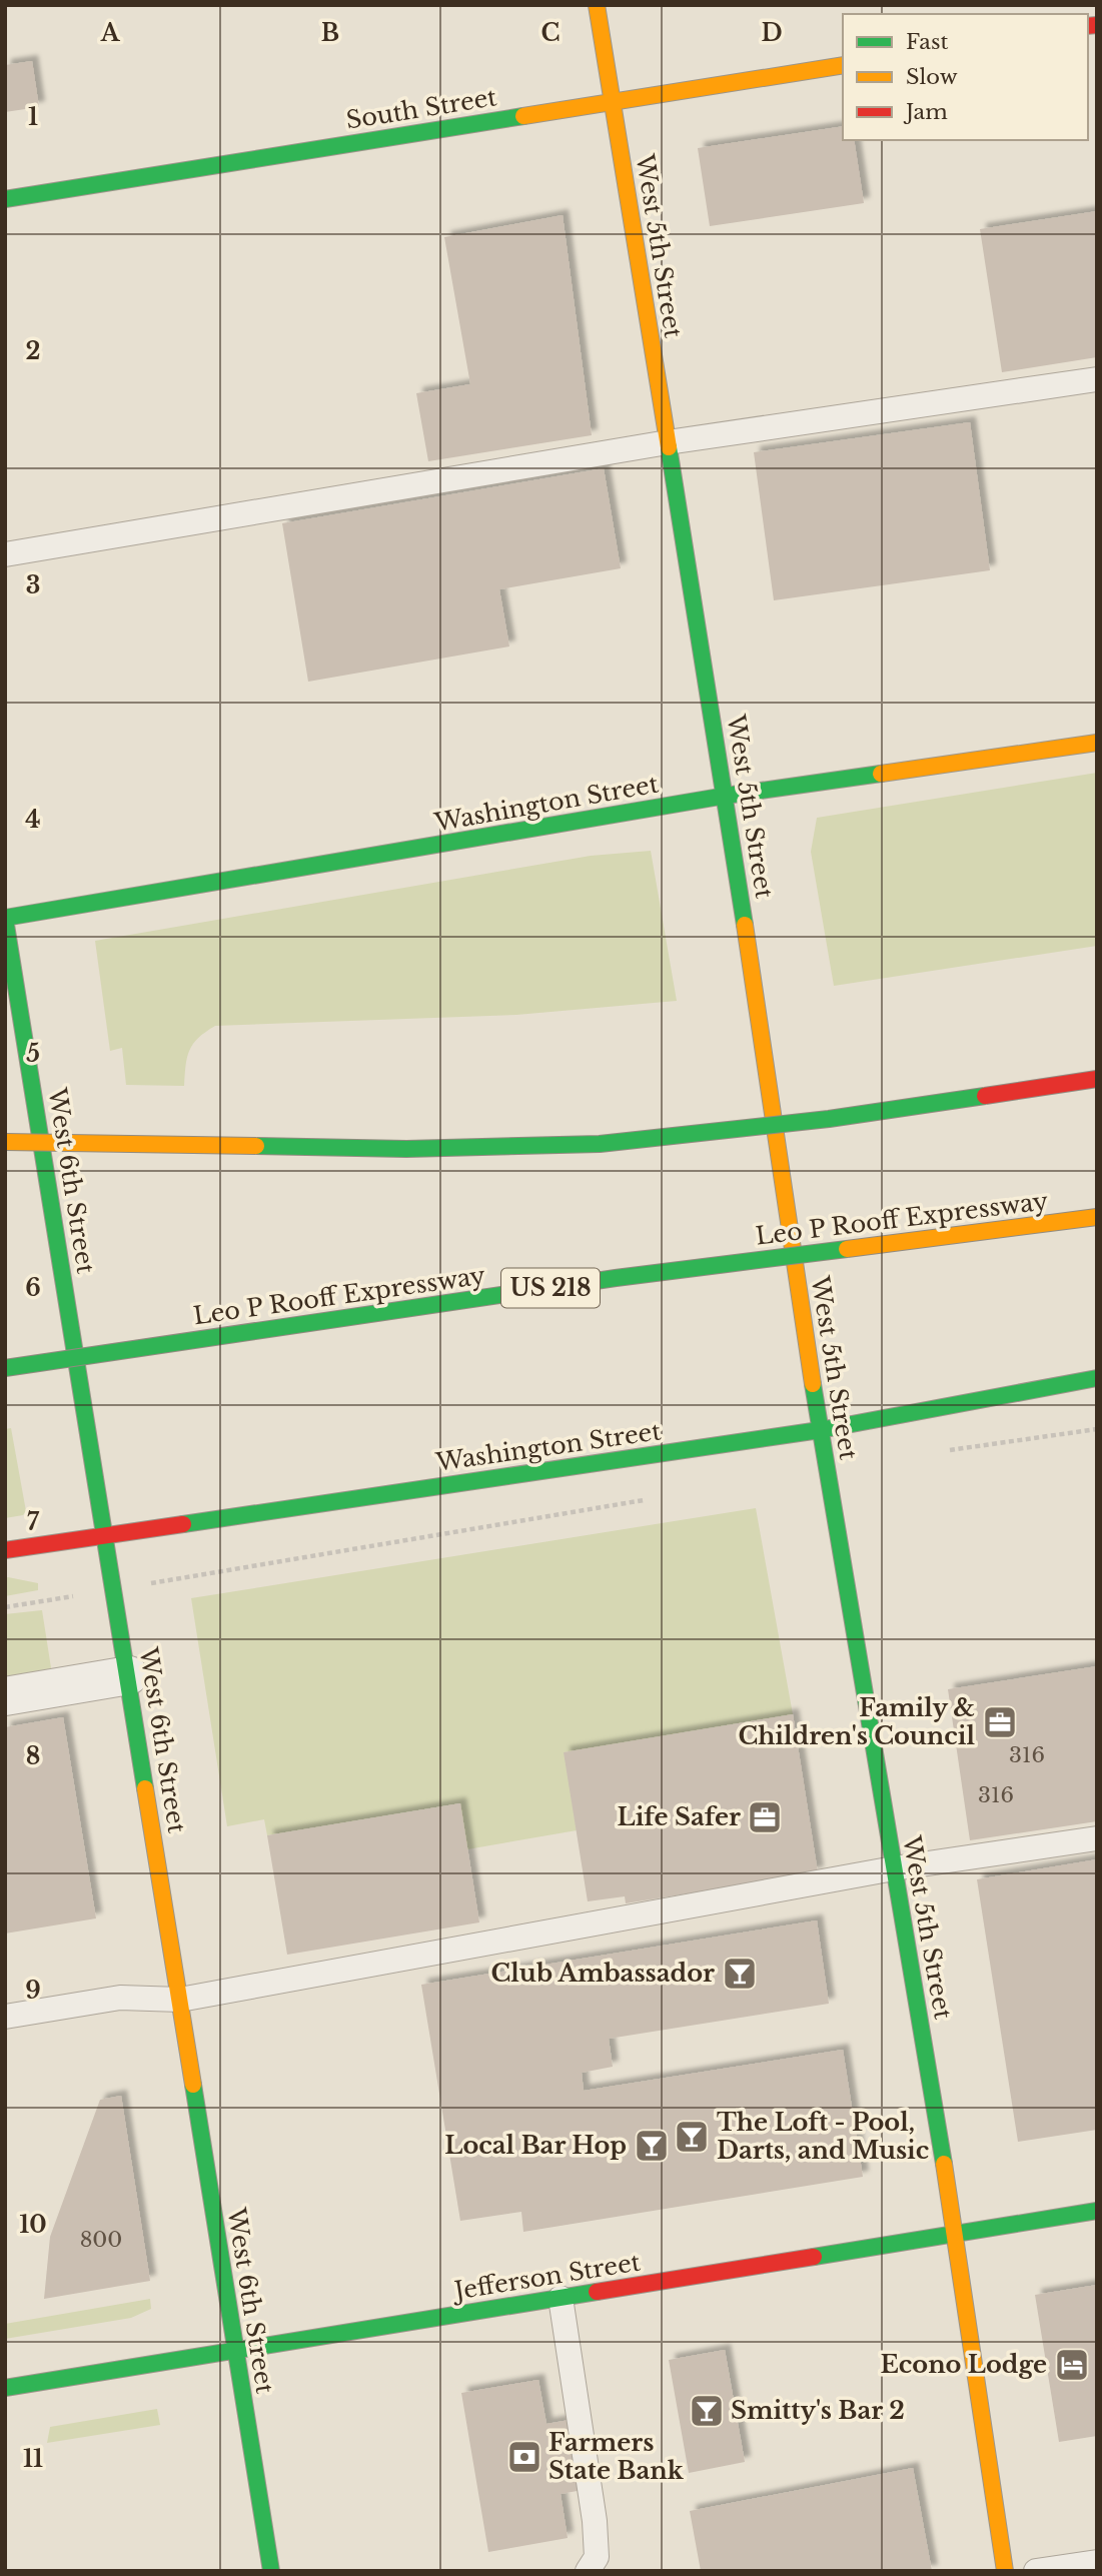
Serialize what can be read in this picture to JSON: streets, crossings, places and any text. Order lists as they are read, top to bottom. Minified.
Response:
{"streets":{"main road":["South Street","West 5th Street","Washington Street","West 6th Street","Leo P Rooff Expressway","US 218","Jefferson Street"]},"crossings":[["South Street","West 5th Street"],["West 5th Street","Washington Street"],["West 5th Street","Jefferson Street"],["Washington Street","West 6th Street"],["West 6th Street","Jefferson Street"]],"places":{"office":["Family & Children's Council","Life Safer"],"bar":["Club Ambassador","The Loft - Pool, Darts, and Music","Local Bar Hop","Smitty's Bar 2"],"hotel":["Econo Lodge"],"bank":["Farmers State Bank"]},"house_numbers":["316","316","800"],"legend":["Fast","Slow","Jam"],"grid":{"columns":["A","B","C","D"],"rows":["1","2","3","4","5","6","7","8","9","10","11"]}}
